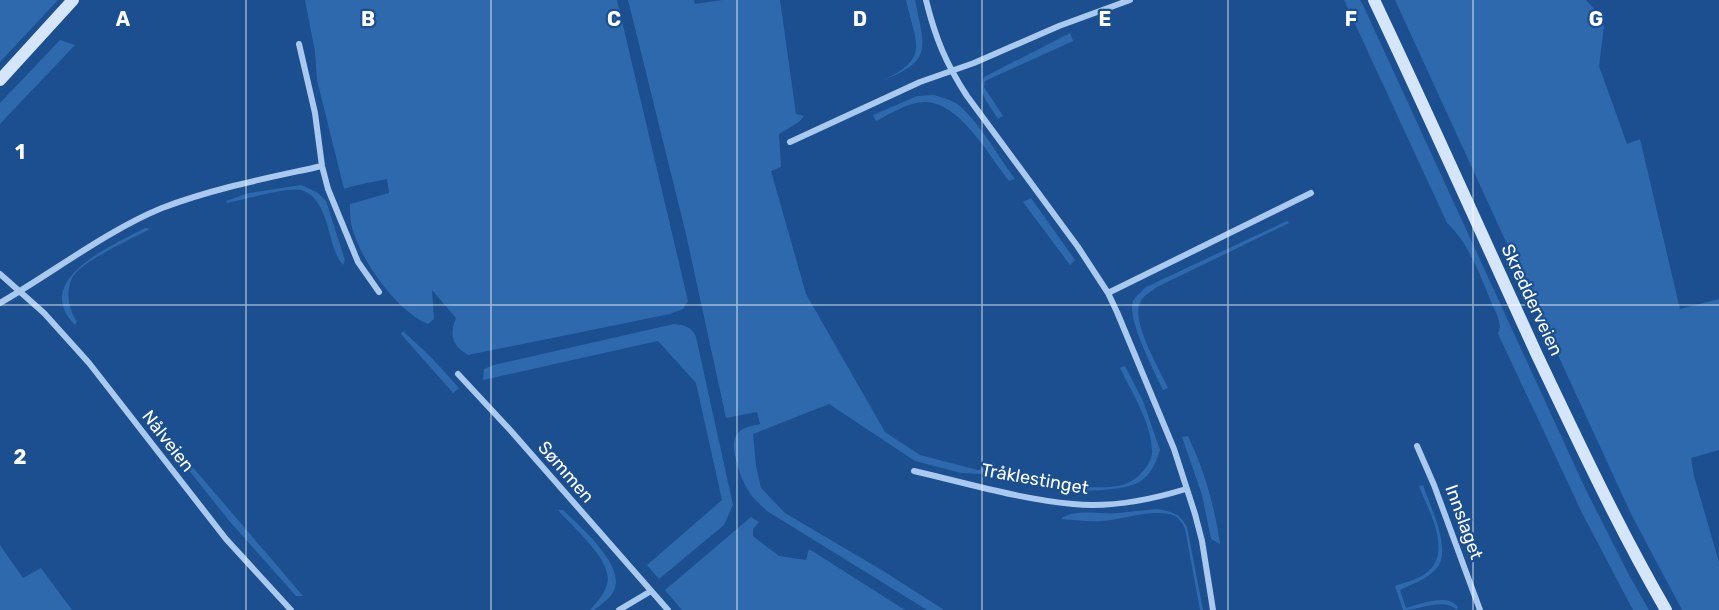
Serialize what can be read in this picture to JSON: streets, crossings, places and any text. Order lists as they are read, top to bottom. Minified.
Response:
{"streets":{"street":["Skredderveien","Nålveien","Sømmen","Tråklestinget","Innslaget"]},"grid":{"columns":["A","B","C","D","E","F","G"],"rows":["1","2"]}}
